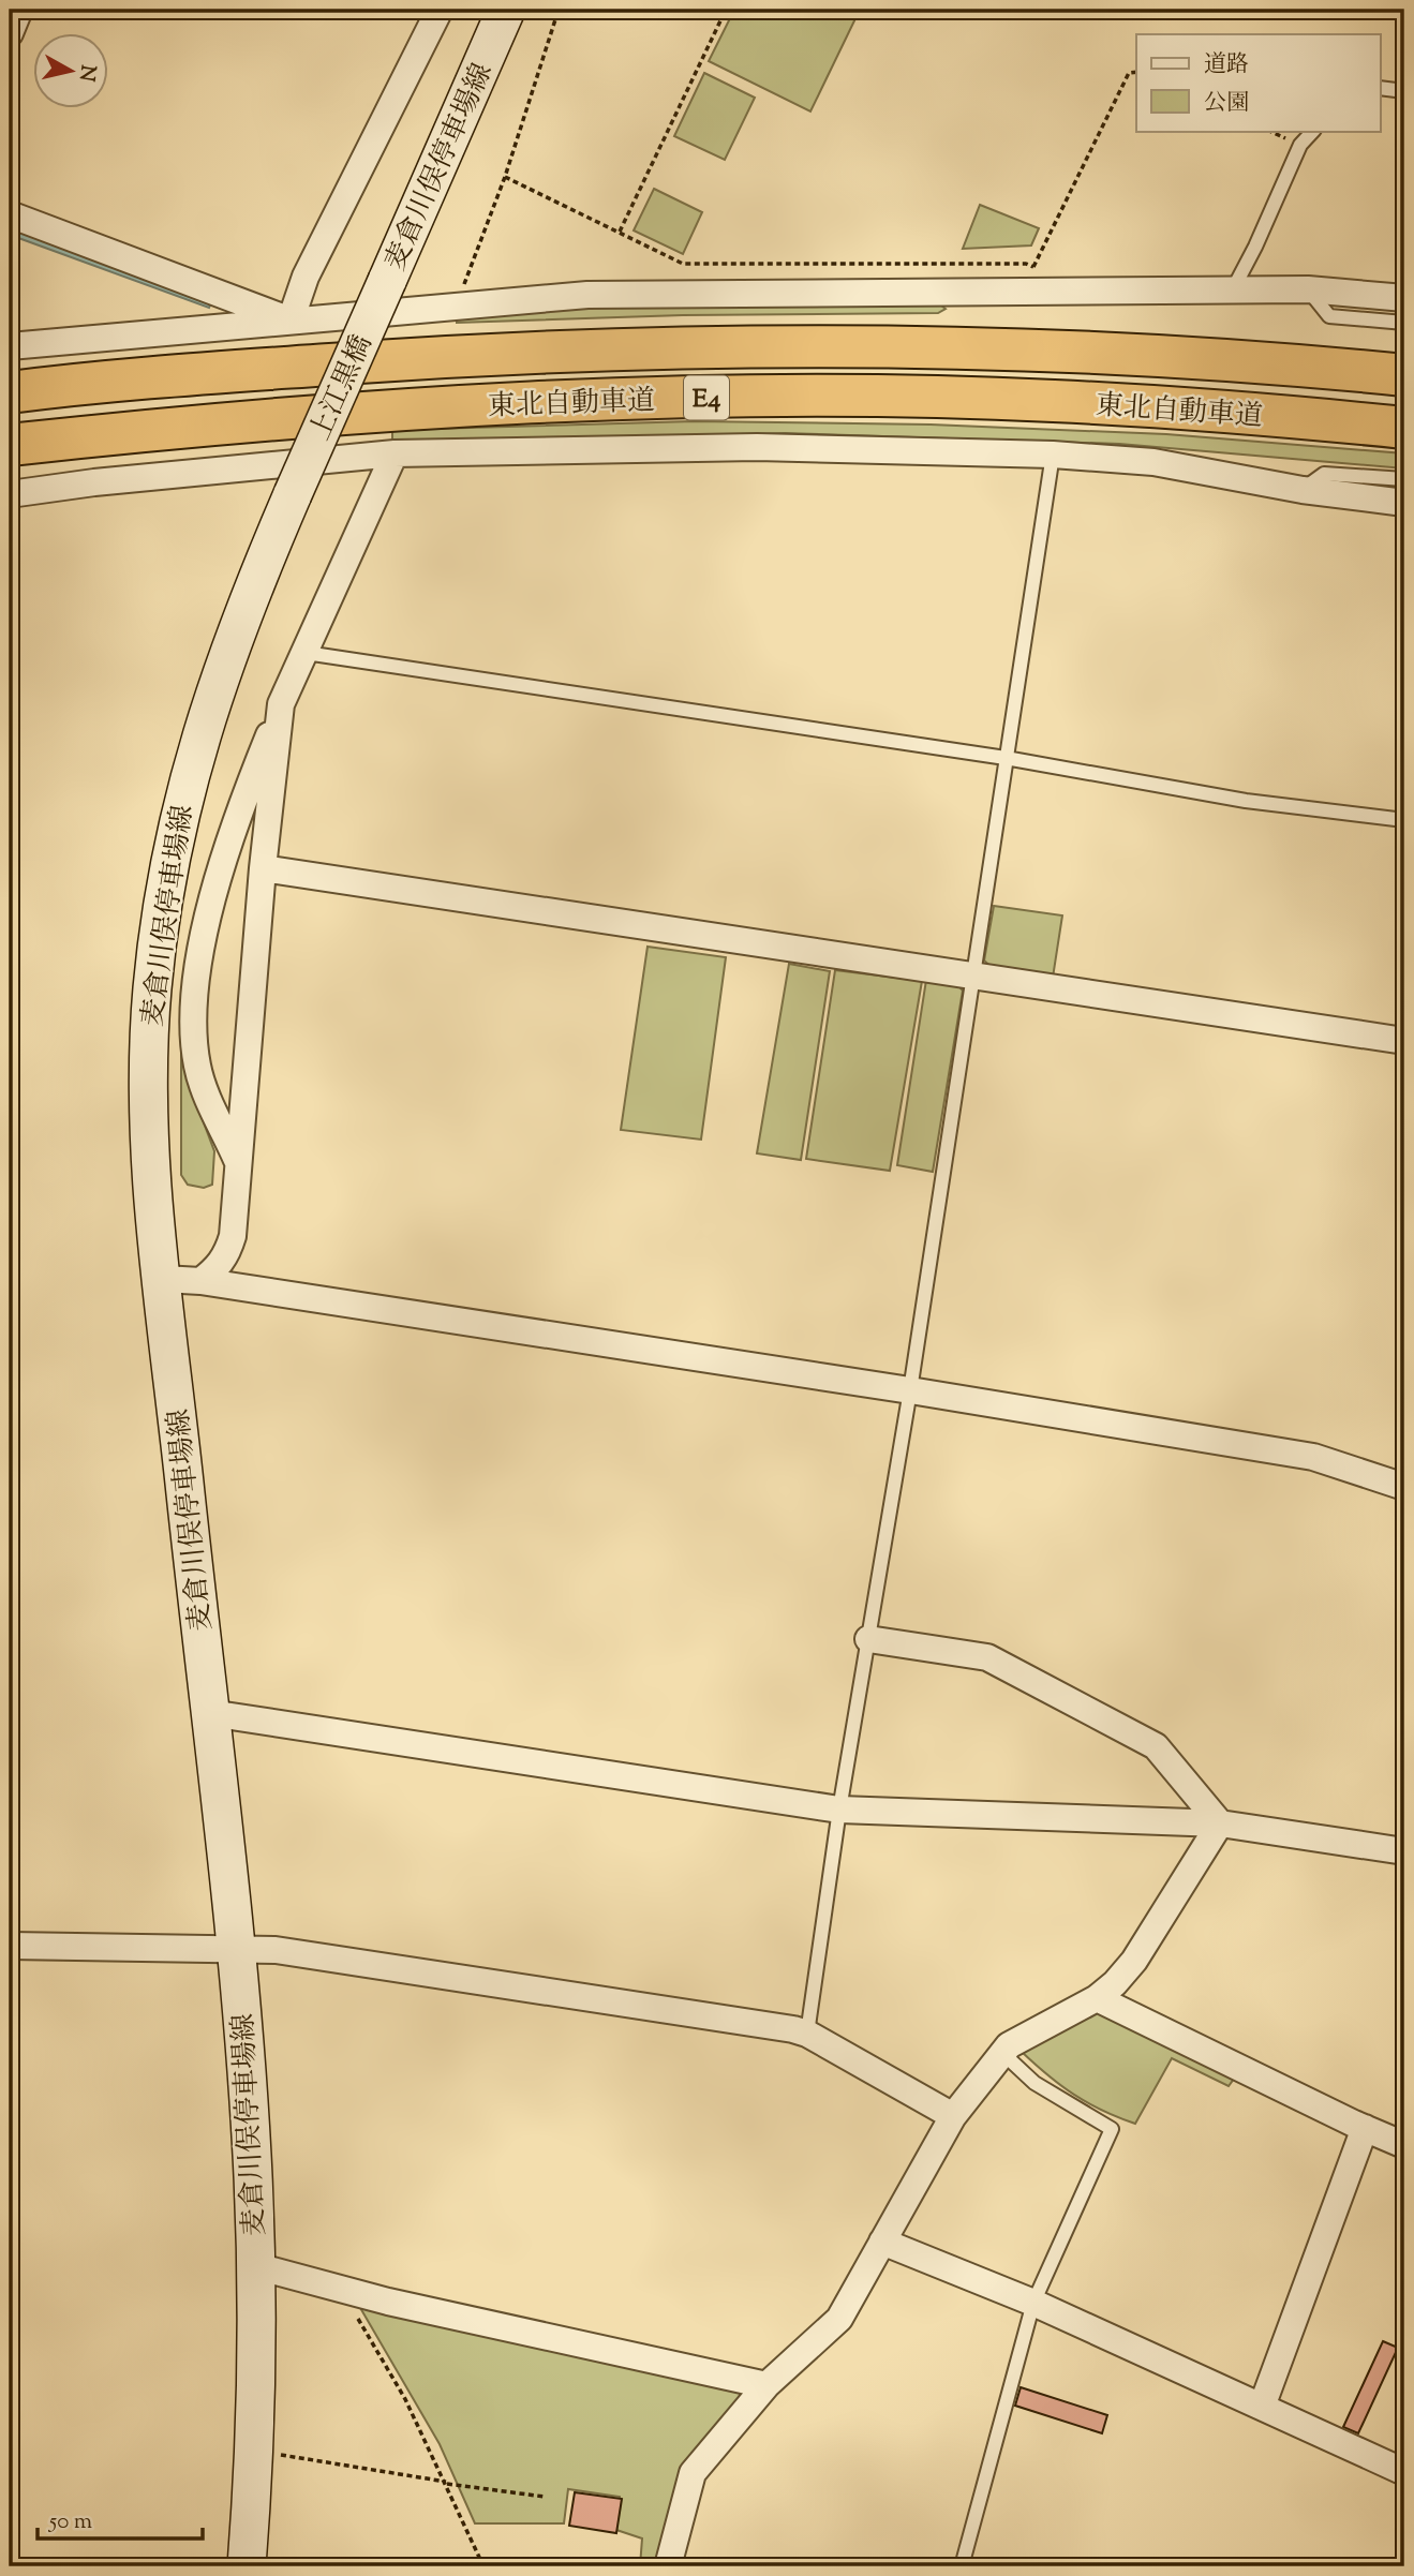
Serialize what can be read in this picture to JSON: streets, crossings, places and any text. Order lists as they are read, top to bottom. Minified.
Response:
{"streets":{"highway":["E4","東北自動車道"],"main road":["麦倉川俣停車場線","上江黒橋"]},"crossings":[["麦倉川俣停車場線","上江黒橋"]],"legend":["道路","公園"],"scale_bar":"50 m","north":"right"}
